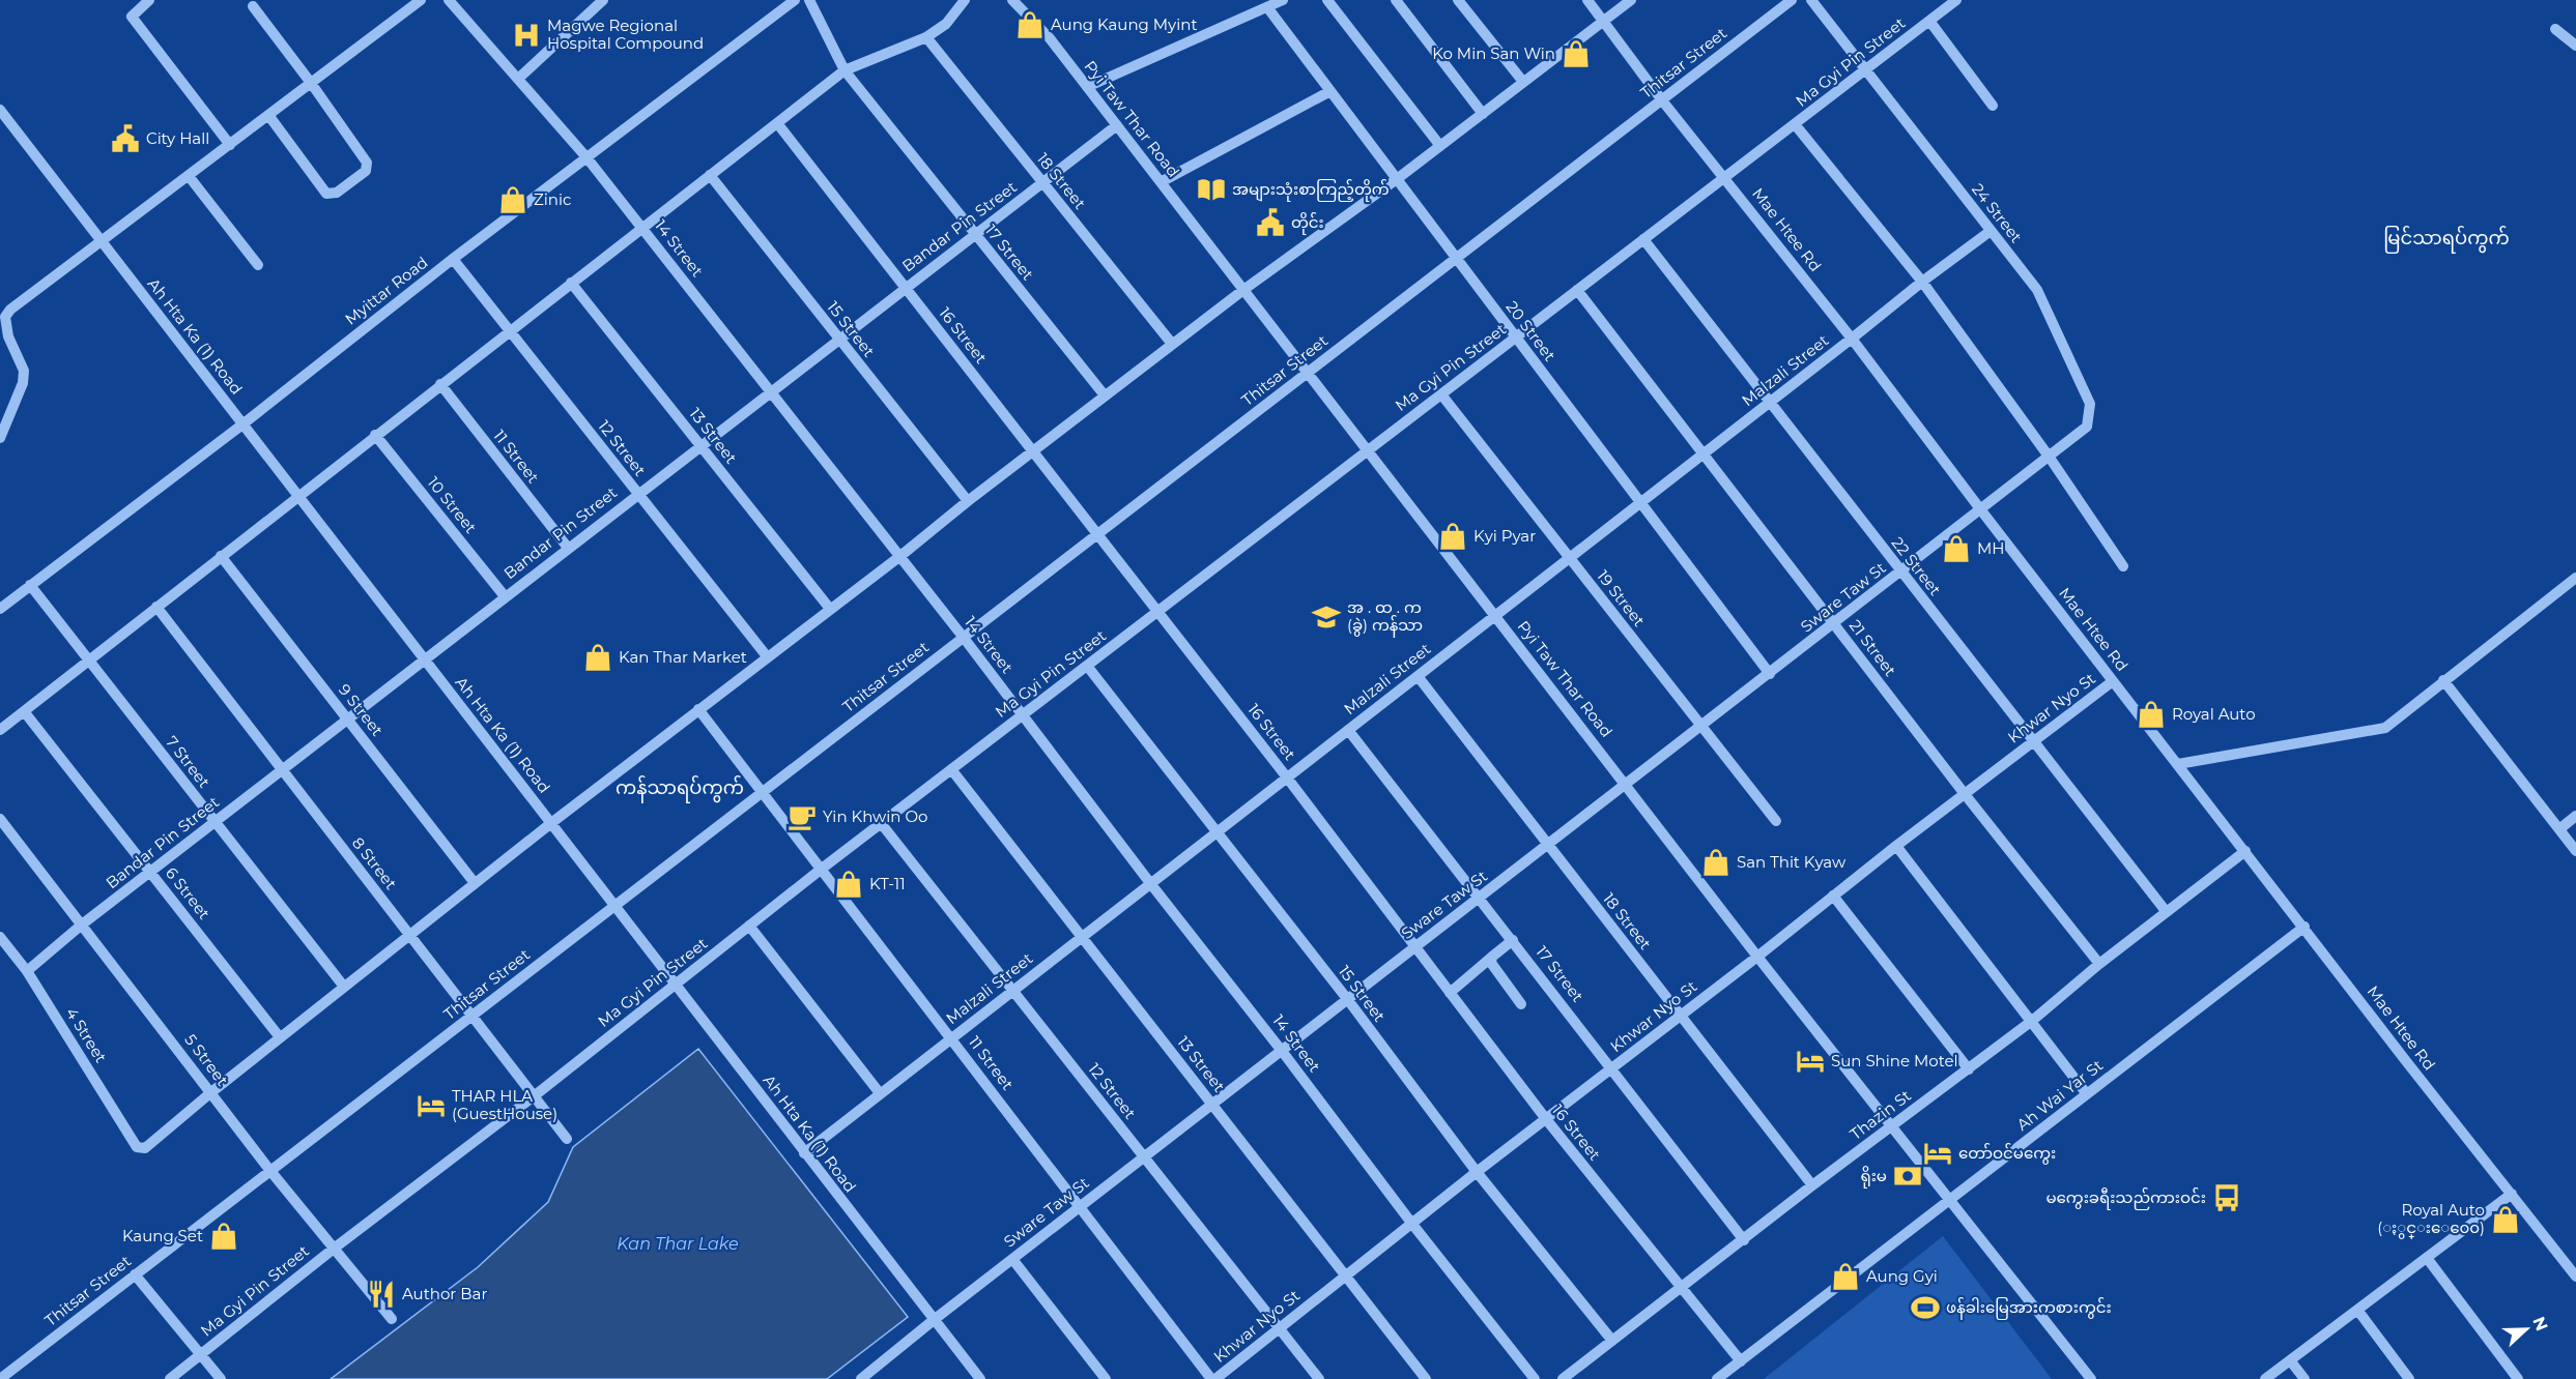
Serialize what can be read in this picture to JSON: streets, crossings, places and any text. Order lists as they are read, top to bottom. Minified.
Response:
{"streets":{"street":["Ma Gyi Pin Street","Thitsar Street","Pyi Taw Thar Road","18 Street","24 Street","Bandar Pin Street","Mae Htee Rd","14 Street","17 Street","Myittar Road","15 Street","20 Street","16 Street","Ah Hta Ka (1) Road","Malzali Street","13 Street","12 Street","11 Street","10 Street","22 Street","Sware Taw St","19 Street","21 Street","Khwar Nyo St","9 Street","7 Street","8 Street","6 Street","4 Street","5 Street","Ah Wai Yar St","Thazin St"]},"crossings":[["Ma Gyi Pin Street","Pyi Taw Thar Road"],["Ma Gyi Pin Street","24 Street"],["Ma Gyi Pin Street","Mae Htee Rd"],["Ma Gyi Pin Street","14 Street"],["Ma Gyi Pin Street","15 Street"],["Ma Gyi Pin Street","20 Street"],["Ma Gyi Pin Street","16 Street"],["Ma Gyi Pin Street","Ah Hta Ka (1) Road"],["Ma Gyi Pin Street","13 Street"],["Ma Gyi Pin Street","12 Street"],["Ma Gyi Pin Street","11 Street"],["Ma Gyi Pin Street","22 Street"],["Ma Gyi Pin Street","19 Street"],["Ma Gyi Pin Street","21 Street"],["Ma Gyi Pin Street","8 Street"],["Ma Gyi Pin Street","5 Street"],["Thitsar Street","Pyi Taw Thar Road"],["Thitsar Street","Mae Htee Rd"],["Thitsar Street","14 Street"],["Thitsar Street","20 Street"],["Thitsar Street","16 Street"],["Thitsar Street","Ah Hta Ka (1) Road"],["Thitsar Street","11 Street"],["Thitsar Street","8 Street"],["Thitsar Street","5 Street"],["Pyi Taw Thar Road","Bandar Pin Street"],["Pyi Taw Thar Road","Malzali Street"],["Pyi Taw Thar Road","Sware Taw St"],["Pyi Taw Thar Road","Khwar Nyo St"],["Pyi Taw Thar Road","Ah Wai Yar St"],["Pyi Taw Thar Road","Thazin St"],["18 Street","Bandar Pin Street"],["18 Street","Malzali Street"],["18 Street","Sware Taw St"],["18 Street","Khwar Nyo St"],["18 Street","Thazin St"],["24 Street","Malzali Street"],["24 Street","Sware Taw St"],["Bandar Pin Street","14 Street"],["Bandar Pin Street","17 Street"],["Bandar Pin Street","15 Street"],["Bandar Pin Street","16 Street"],["Bandar Pin Street","Ah Hta Ka (1) Road"],["Bandar Pin Street","13 Street"],["Bandar Pin Street","12 Street"],["Bandar Pin Street","11 Street"],["Bandar Pin Street","10 Street"],["Bandar Pin Street","9 Street"],["Bandar Pin Street","7 Street"],["Bandar Pin Street","8 Street"],["Bandar Pin Street","6 Street"],["Bandar Pin Street","4 Street"],["Bandar Pin Street","5 Street"],["Mae Htee Rd","Malzali Street"],["Mae Htee Rd","Sware Taw St"],["Mae Htee Rd","Khwar Nyo St"],["Mae Htee Rd","Ah Wai Yar St"],["Mae Htee Rd","Thazin St"],["14 Street","Myittar Road"],["14 Street","Malzali Street"],["14 Street","Sware Taw St"],["14 Street","Khwar Nyo St"],["17 Street","Malzali Street"],["17 Street","Sware Taw St"],["17 Street","Khwar Nyo St"],["17 Street","Thazin St"],["Myittar Road","Ah Hta Ka (1) Road"],["Myittar Road","12 Street"],["Myittar Road","7 Street"],["15 Street","Malzali Street"],["15 Street","Sware Taw St"],["15 Street","Khwar Nyo St"],["15 Street","Thazin St"],["20 Street","Malzali Street"],["20 Street","Sware Taw St"],["16 Street","Malzali Street"],["16 Street","Sware Taw St"],["16 Street","Khwar Nyo St"],["16 Street","Ah Wai Yar St"],["16 Street","Thazin St"],["Ah Hta Ka (1) Road","Malzali Street"],["Ah Hta Ka (1) Road","Sware Taw St"],["Malzali Street","13 Street"],["Malzali Street","12 Street"],["Malzali Street","11 Street"],["Malzali Street","22 Street"],["Malzali Street","19 Street"],["Malzali Street","21 Street"],["13 Street","Sware Taw St"],["13 Street","Khwar Nyo St"],["12 Street","Sware Taw St"],["12 Street","Khwar Nyo St"],["11 Street","Sware Taw St"],["11 Street","Khwar Nyo St"],["22 Street","Sware Taw St"],["22 Street","Khwar Nyo St"],["22 Street","Thazin St"],["Sware Taw St","19 Street"],["Sware Taw St","21 Street"],["21 Street","Khwar Nyo St"],["21 Street","Thazin St"],["4 Street","5 Street"]],"districts":["မြင်သာရပ်ကွက်","ကန်သာရပ်ကွက်"],"water":["Kan Thar Lake"],"places":{"shop":["Aung Kaung Myint","Ko Min San Win","Zinic","Kyi Pyar","MH","Kan Thar Market","Royal Auto","San Thit Kyaw","KT-11","Royal Auto (ႏွင္းေ၀ေ၀)","Kaung Set","Aung Gyi"],"hospital":["Magwe Regional Hospital Compound"],"public building":["City Hall","တိုင်း"],"library":["အများသုံးစာကြည့်တိုက်"],"school or university":["အ . ထ . က (ခွဲ) ကန်သာ"],"cafe":["Yin Khwin Oo"],"hotel":["Sun Shine Motel","THAR HLA (GuestHouse)","တော်ဝင်မကွေး"],"bank":["ရိုးမ"],"bus stop":["မကွေးခရီးသည်ကားဝင်း"],"restaurant":["Author Bar"],"sports":["ဖန်ခါးမြေအားကစားကွင်း"]},"north":"right"}
